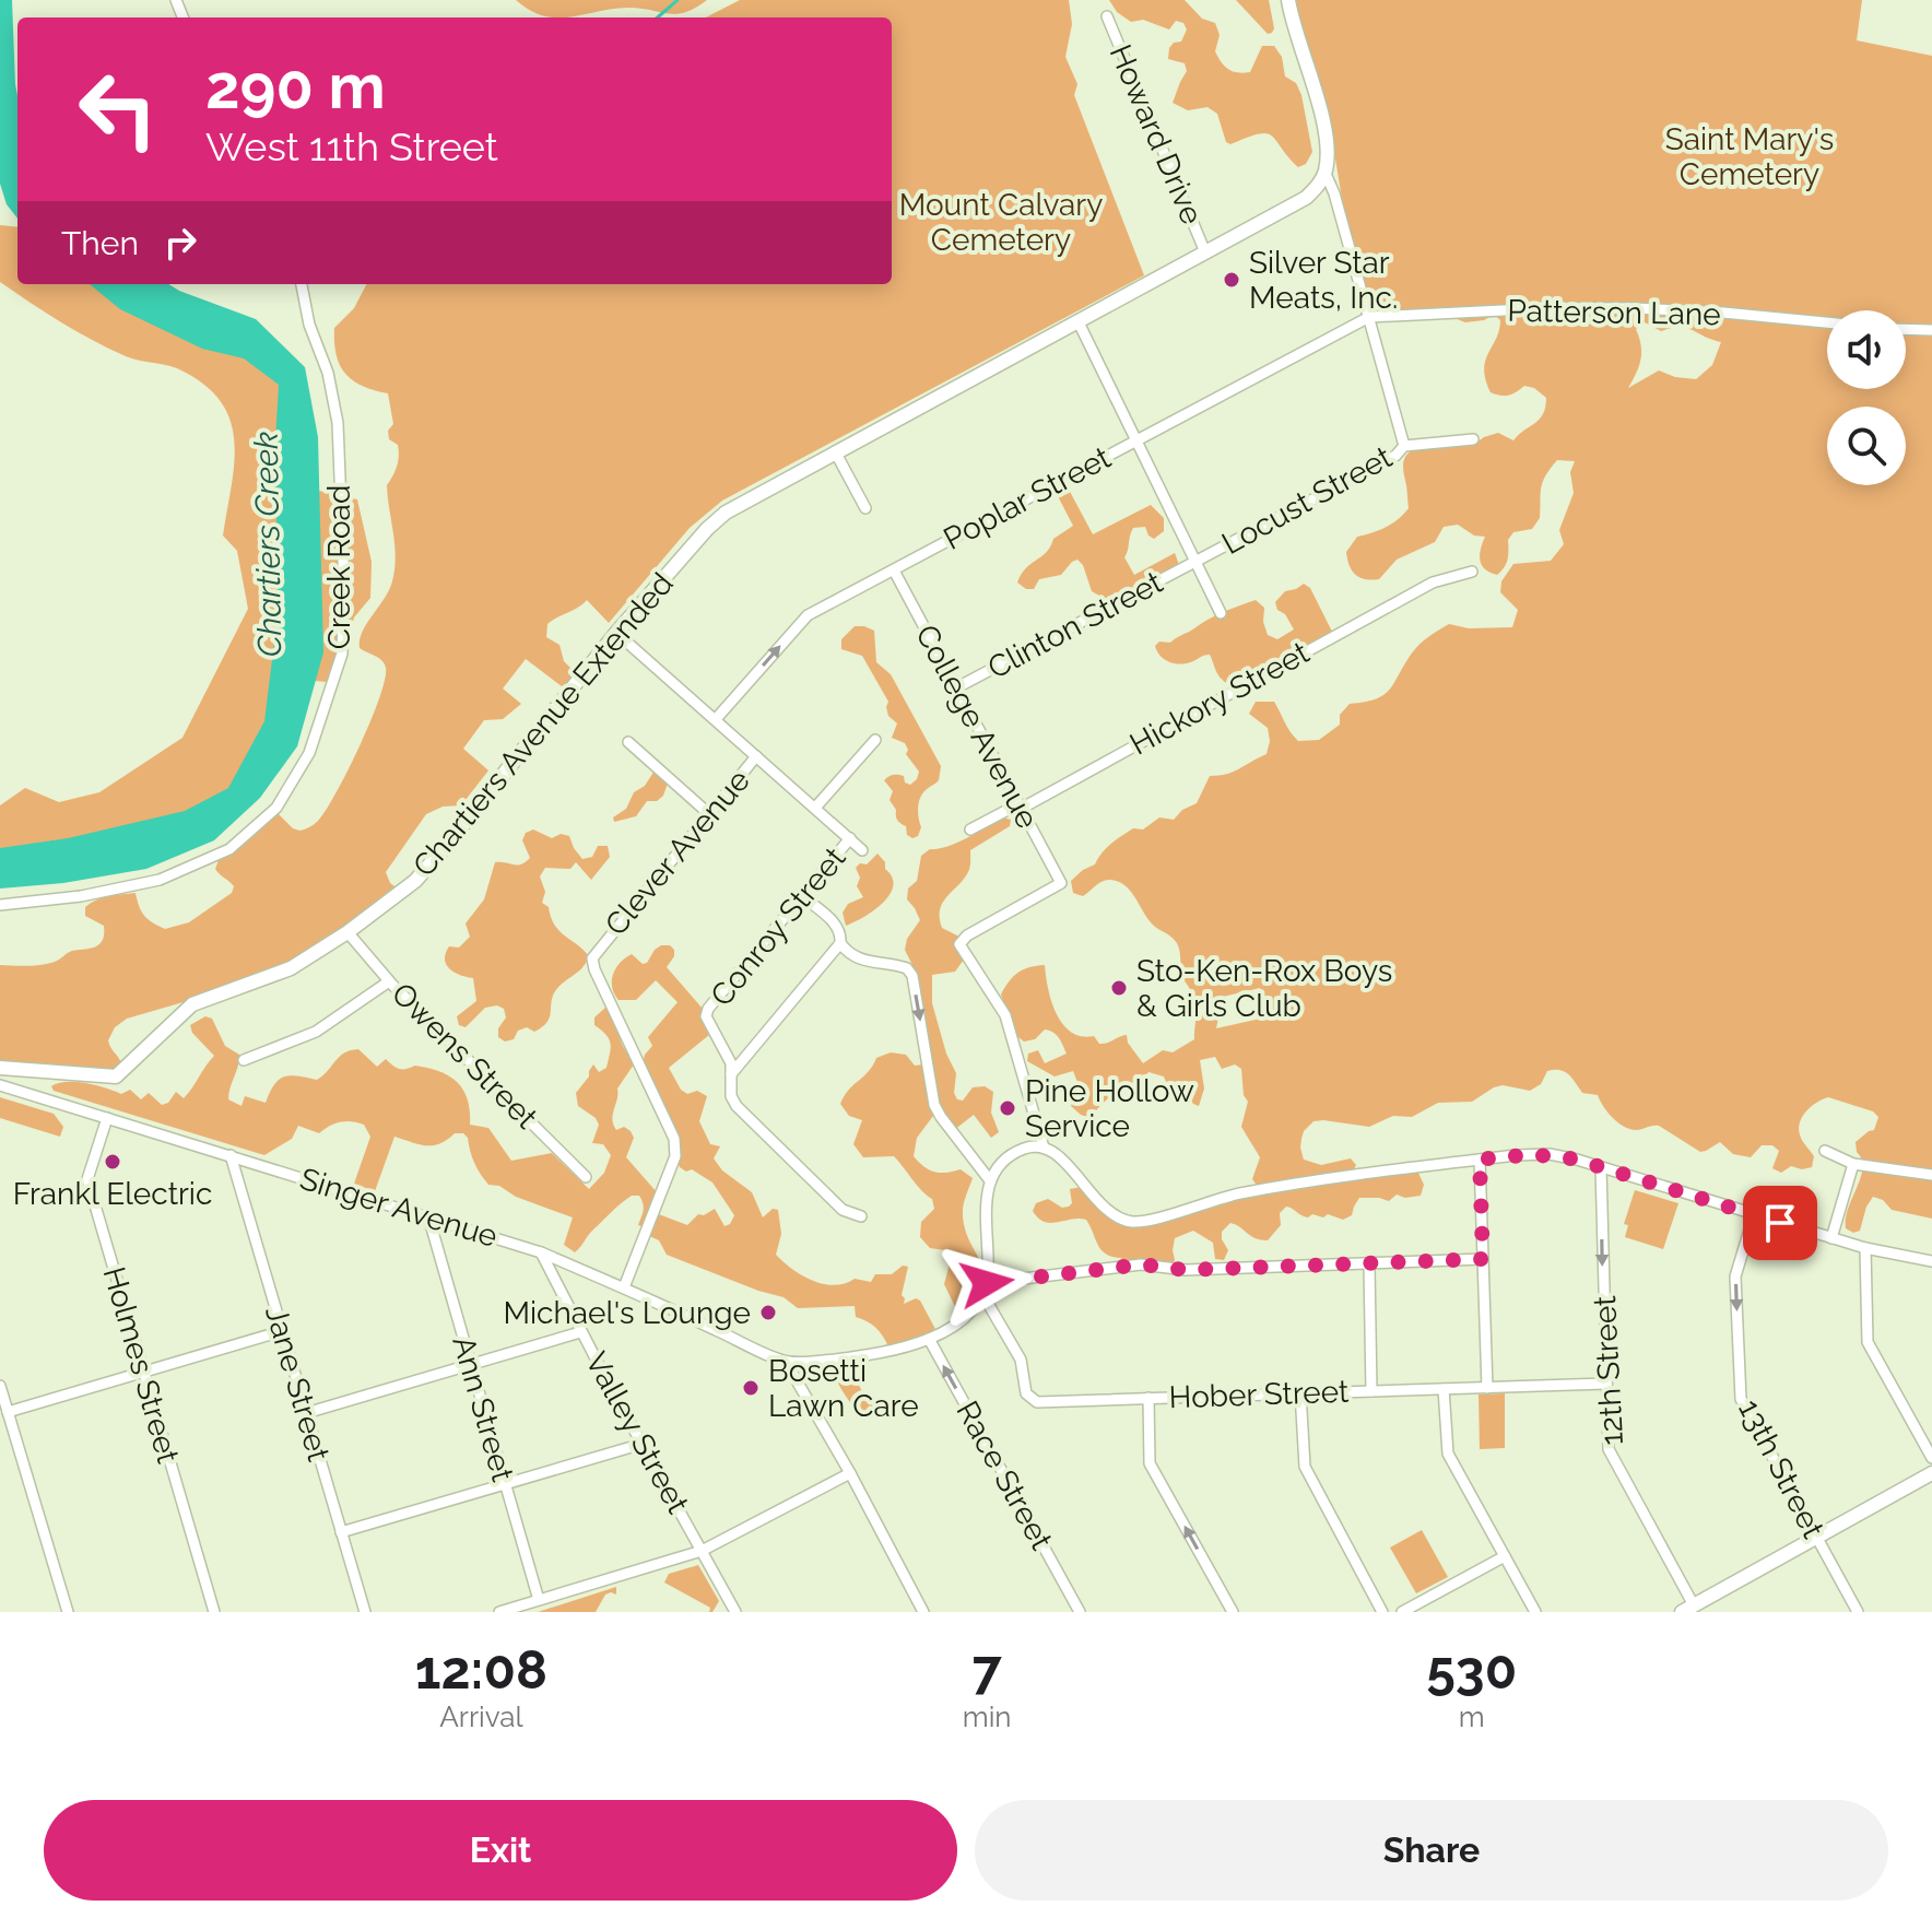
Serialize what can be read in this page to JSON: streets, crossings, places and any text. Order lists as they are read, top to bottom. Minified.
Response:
{"streets":{"street":["Howard Drive","Patterson Lane","Poplar Street","Locust Street","Creek Road","Clinton Street","Hickory Street","Chartiers Avenue Extended","College Avenue","Clever Avenue","Conroy Street","Owens Street","Singer Avenue","Holmes Street","12th Street","Jane Street","Hober Street","Ann Street","Valley Street","13th Street","Race Street"]},"crossings":[["Howard Drive","Chartiers Avenue Extended"],["Patterson Lane","Poplar Street"],["Poplar Street","College Avenue"],["Locust Street","Clinton Street"],["Clinton Street","College Avenue"],["Hickory Street","College Avenue"],["Chartiers Avenue Extended","Owens Street"],["Clever Avenue","Singer Avenue"],["Singer Avenue","Holmes Street"],["Singer Avenue","Jane Street"],["Singer Avenue","Ann Street"],["Singer Avenue","Valley Street"],["12th Street","Hober Street"]],"one_way":["12th Street","13th Street","Race Street"],"water":["Chartiers Creek"],"parks":["Saint Mary's Cemetery","Mount Calvary Cemetery"],"places":["Silver Star Meats, Inc.","Sto-Ken-Rox Boys & Girls Club","Pine Hollow Service","Frankl Electric","Michael's Lounge","Bosetti Lawn Care"],"page":{"turn":["290 m","West 11th Street"],"then":"Then","eta":["12:08","Arrival","7","min","530","m"],"buttons":["Exit","Share"]}}
